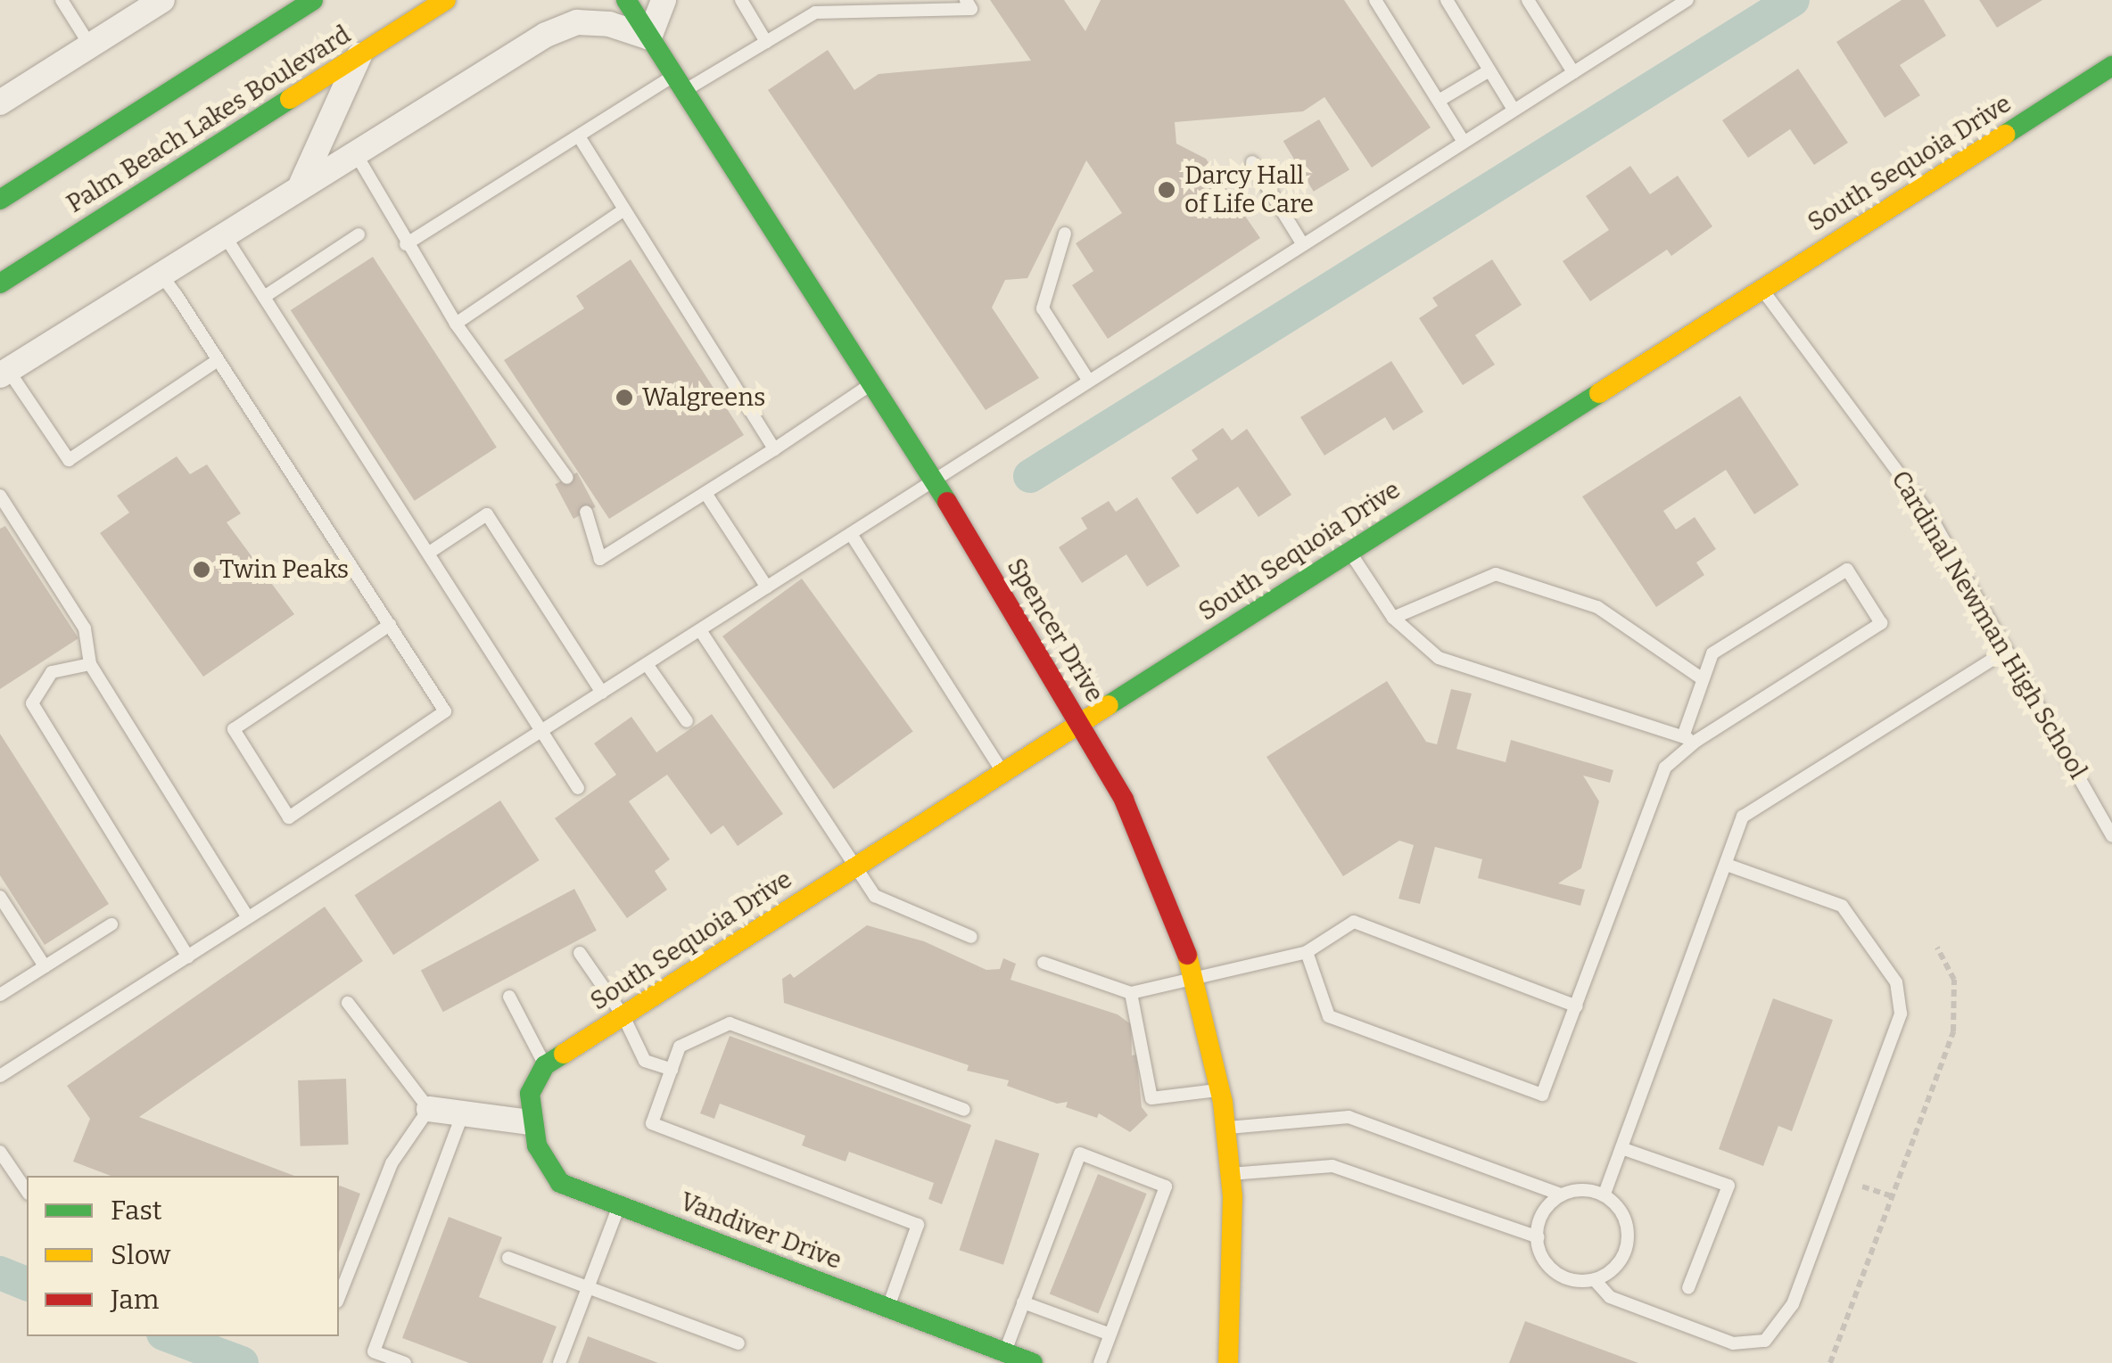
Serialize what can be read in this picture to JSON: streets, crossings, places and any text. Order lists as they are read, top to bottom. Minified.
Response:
{"streets":{"street":["Palm Beach Lakes Boulevard","South Sequoia Drive","Spencer Drive","Vandiver Drive"],"lane":["Cardinal Newman High School"]},"crossings":[["South Sequoia Drive","Cardinal Newman High School"],["South Sequoia Drive","Spencer Drive"],["South Sequoia Drive","Vandiver Drive"]],"places":["Darcy Hall of Life Care","Walgreens","Twin Peaks"],"legend":["Fast","Slow","Jam"]}
